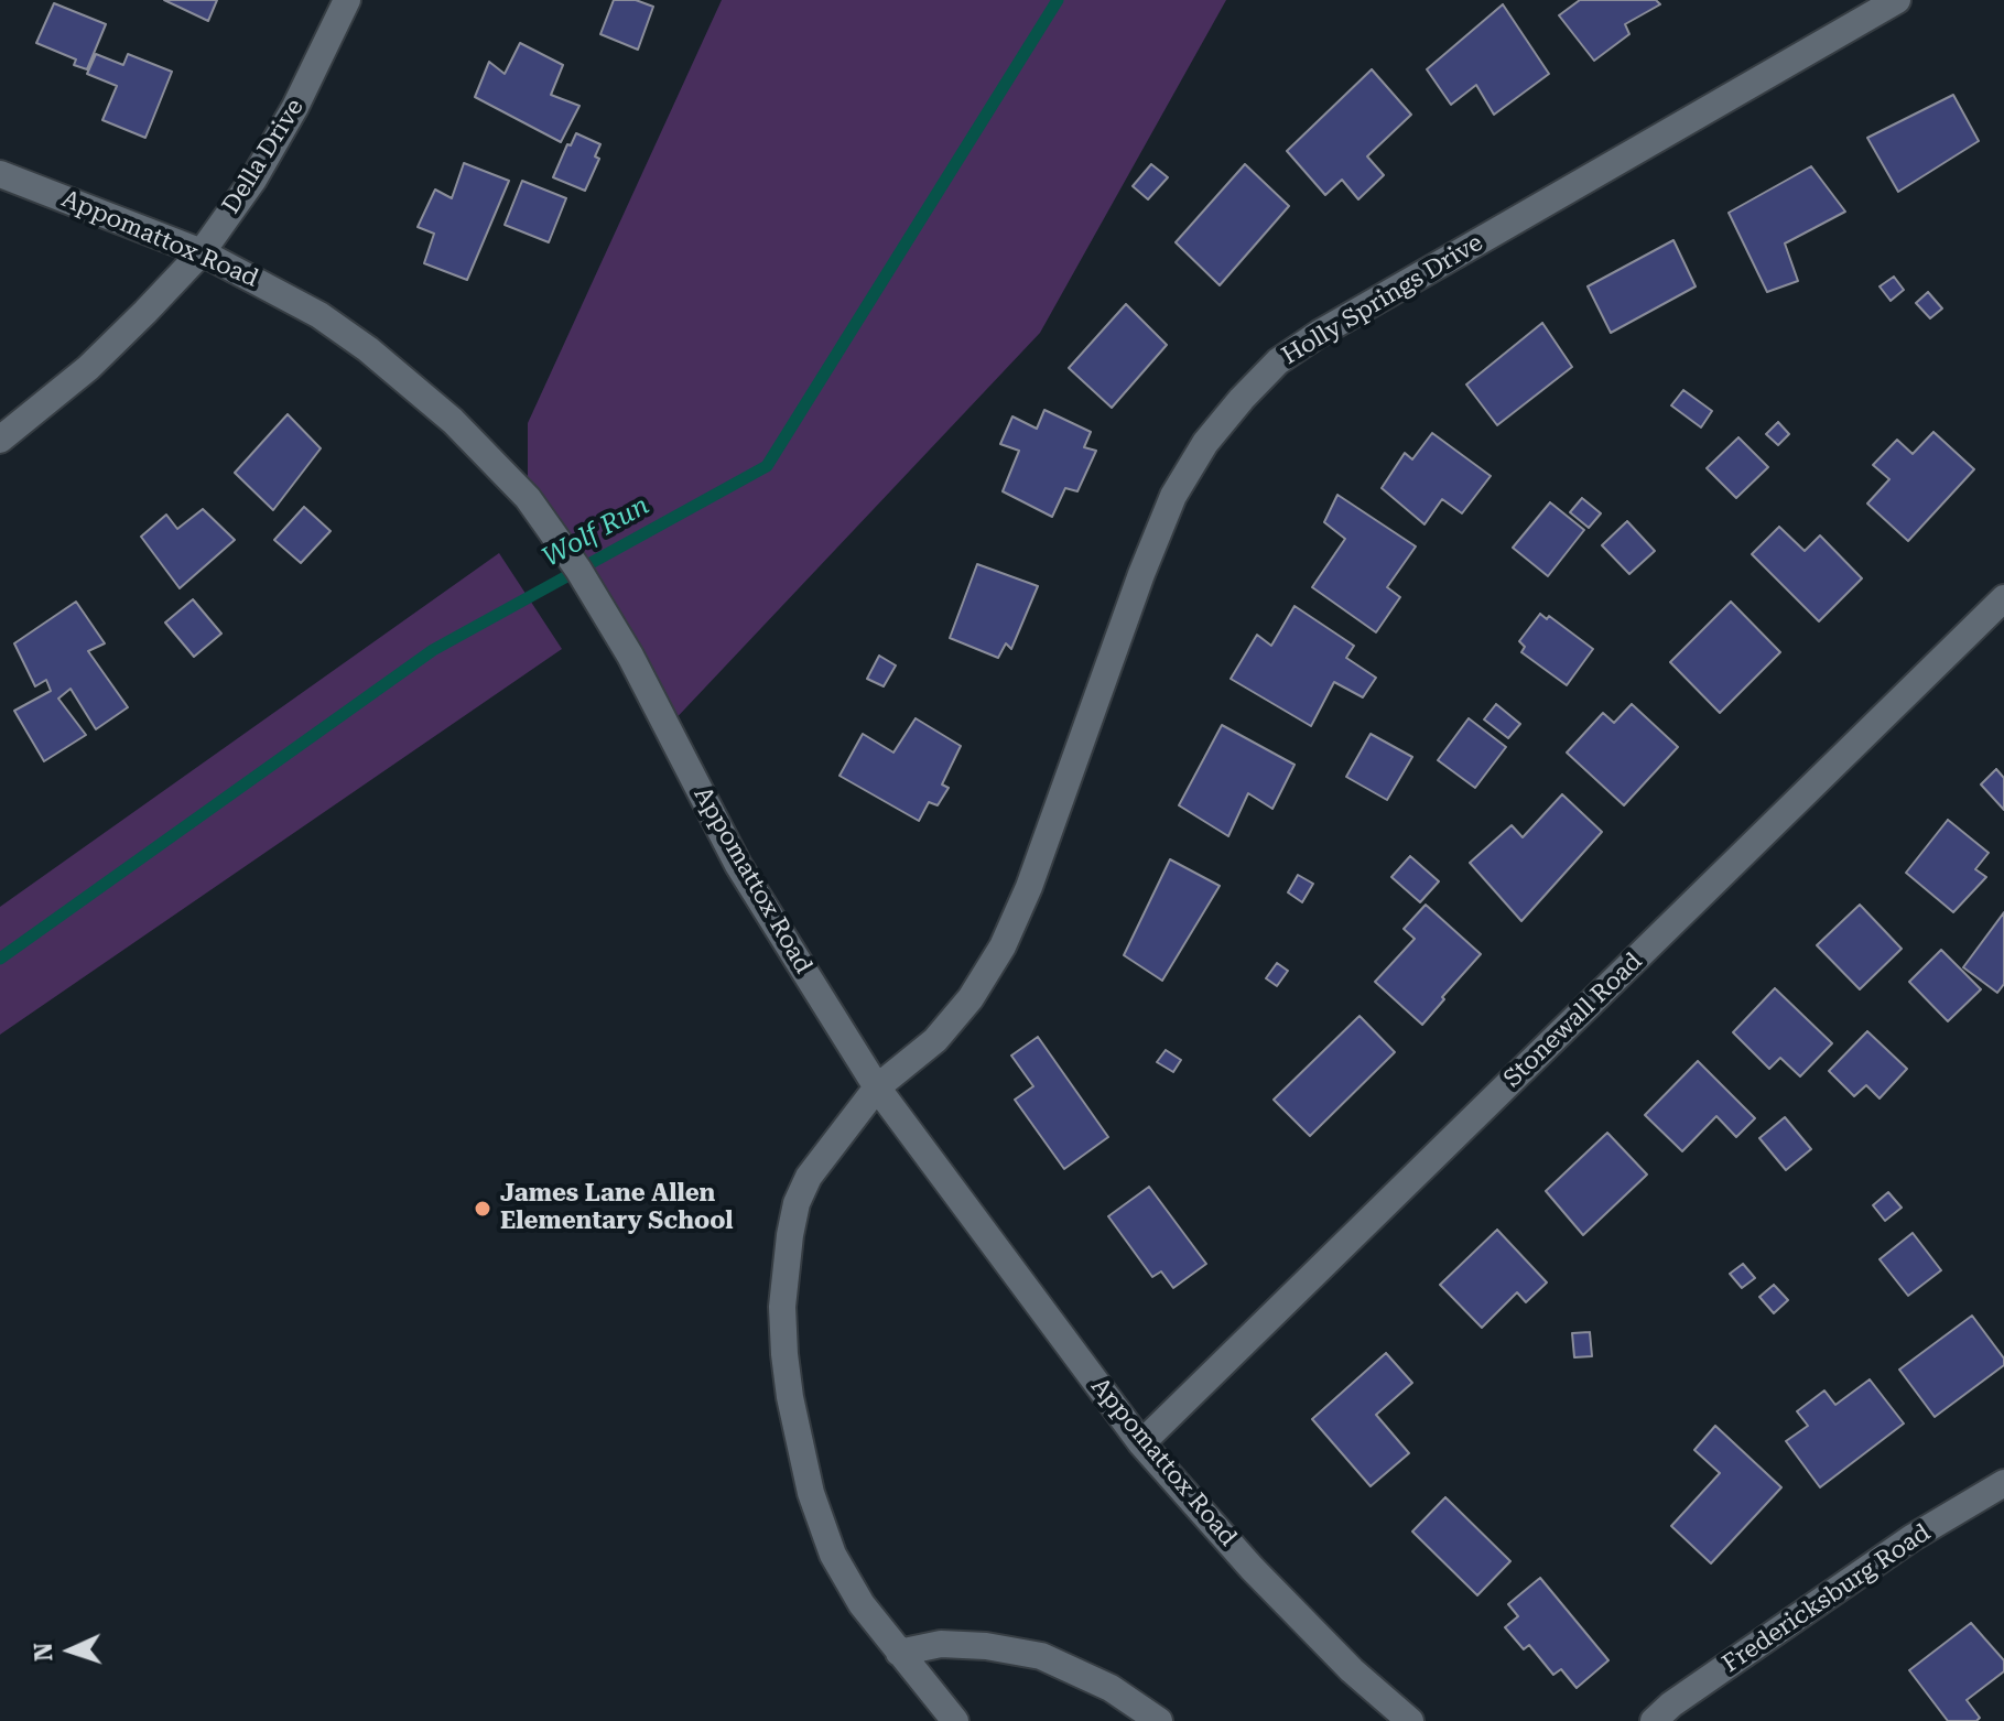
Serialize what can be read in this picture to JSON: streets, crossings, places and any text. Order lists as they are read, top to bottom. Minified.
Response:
{"streets":{"street":["Della Drive","Appomattox Road","Holly Springs Drive","Stonewall Road","Fredericksburg Road"]},"crossings":[["Della Drive","Appomattox Road"],["Appomattox Road","Holly Springs Drive"],["Appomattox Road","Stonewall Road"]],"water":["Wolf Run"],"places":["James Lane Allen Elementary School"],"north":"left"}
